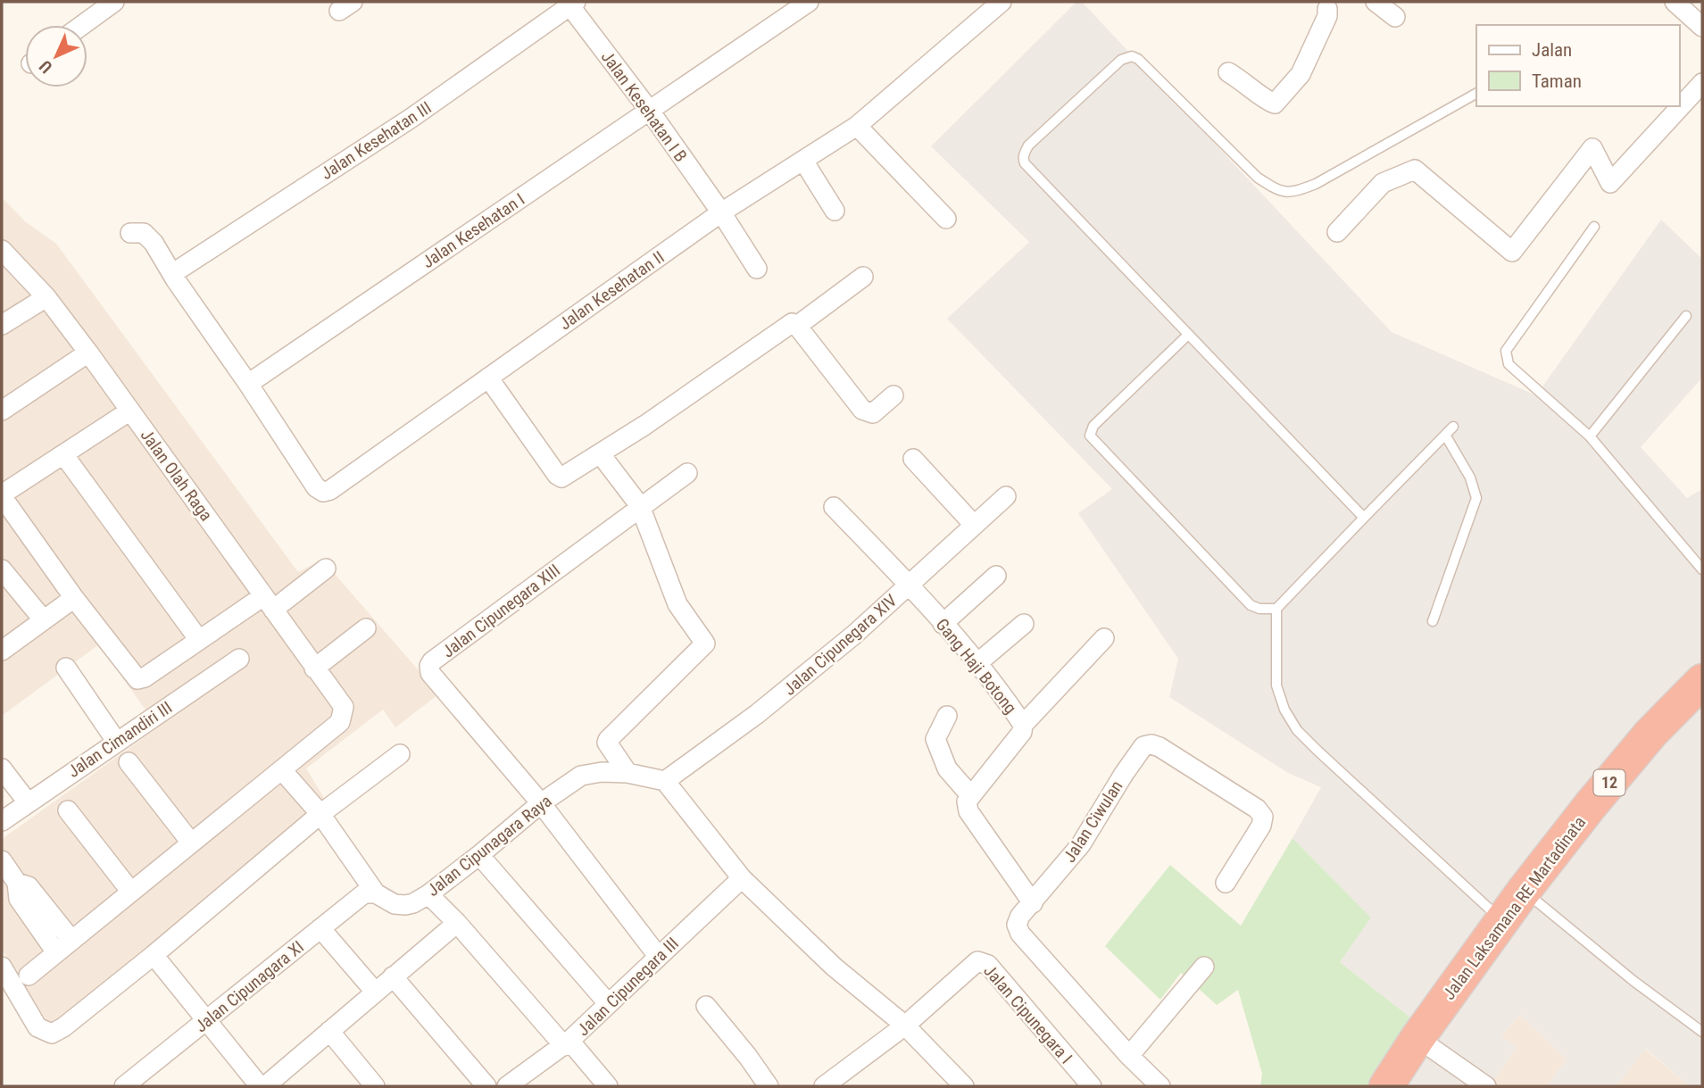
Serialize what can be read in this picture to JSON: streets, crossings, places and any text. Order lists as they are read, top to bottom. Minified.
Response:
{"streets":{"highway":["12","Jalan Laksamana RE Martadinata"],"street":["Jalan Kesehatan I B","Jalan Kesehatan III","Jalan Kesehatan I","Jalan Kesehatan II","Jalan Olah Raga","Jalan Cipunegara XIII","Jalan Cipunegara XIV","Gang Haji Botong","Jalan Cimandiri III","Jalan Ciwulan","Jalan Cipunagara Raya","Jalan Cipunagara XI","Jalan Cipunegara III","Jalan Cipunegara I"]},"crossings":[["Jalan Kesehatan I B","Jalan Kesehatan III"],["Jalan Kesehatan I B","Jalan Kesehatan I"],["Jalan Kesehatan I B","Jalan Kesehatan II"],["Jalan Kesehatan I","Jalan Kesehatan II"],["Jalan Cipunegara XIII","Jalan Cipunagara Raya"],["Jalan Cipunegara XIV","Gang Haji Botong"],["Jalan Cipunegara XIV","Jalan Cipunagara Raya"],["Jalan Cipunagara Raya","Jalan Cipunagara XI"]],"legend":["Jalan","Taman"],"north":"bottom left"}
